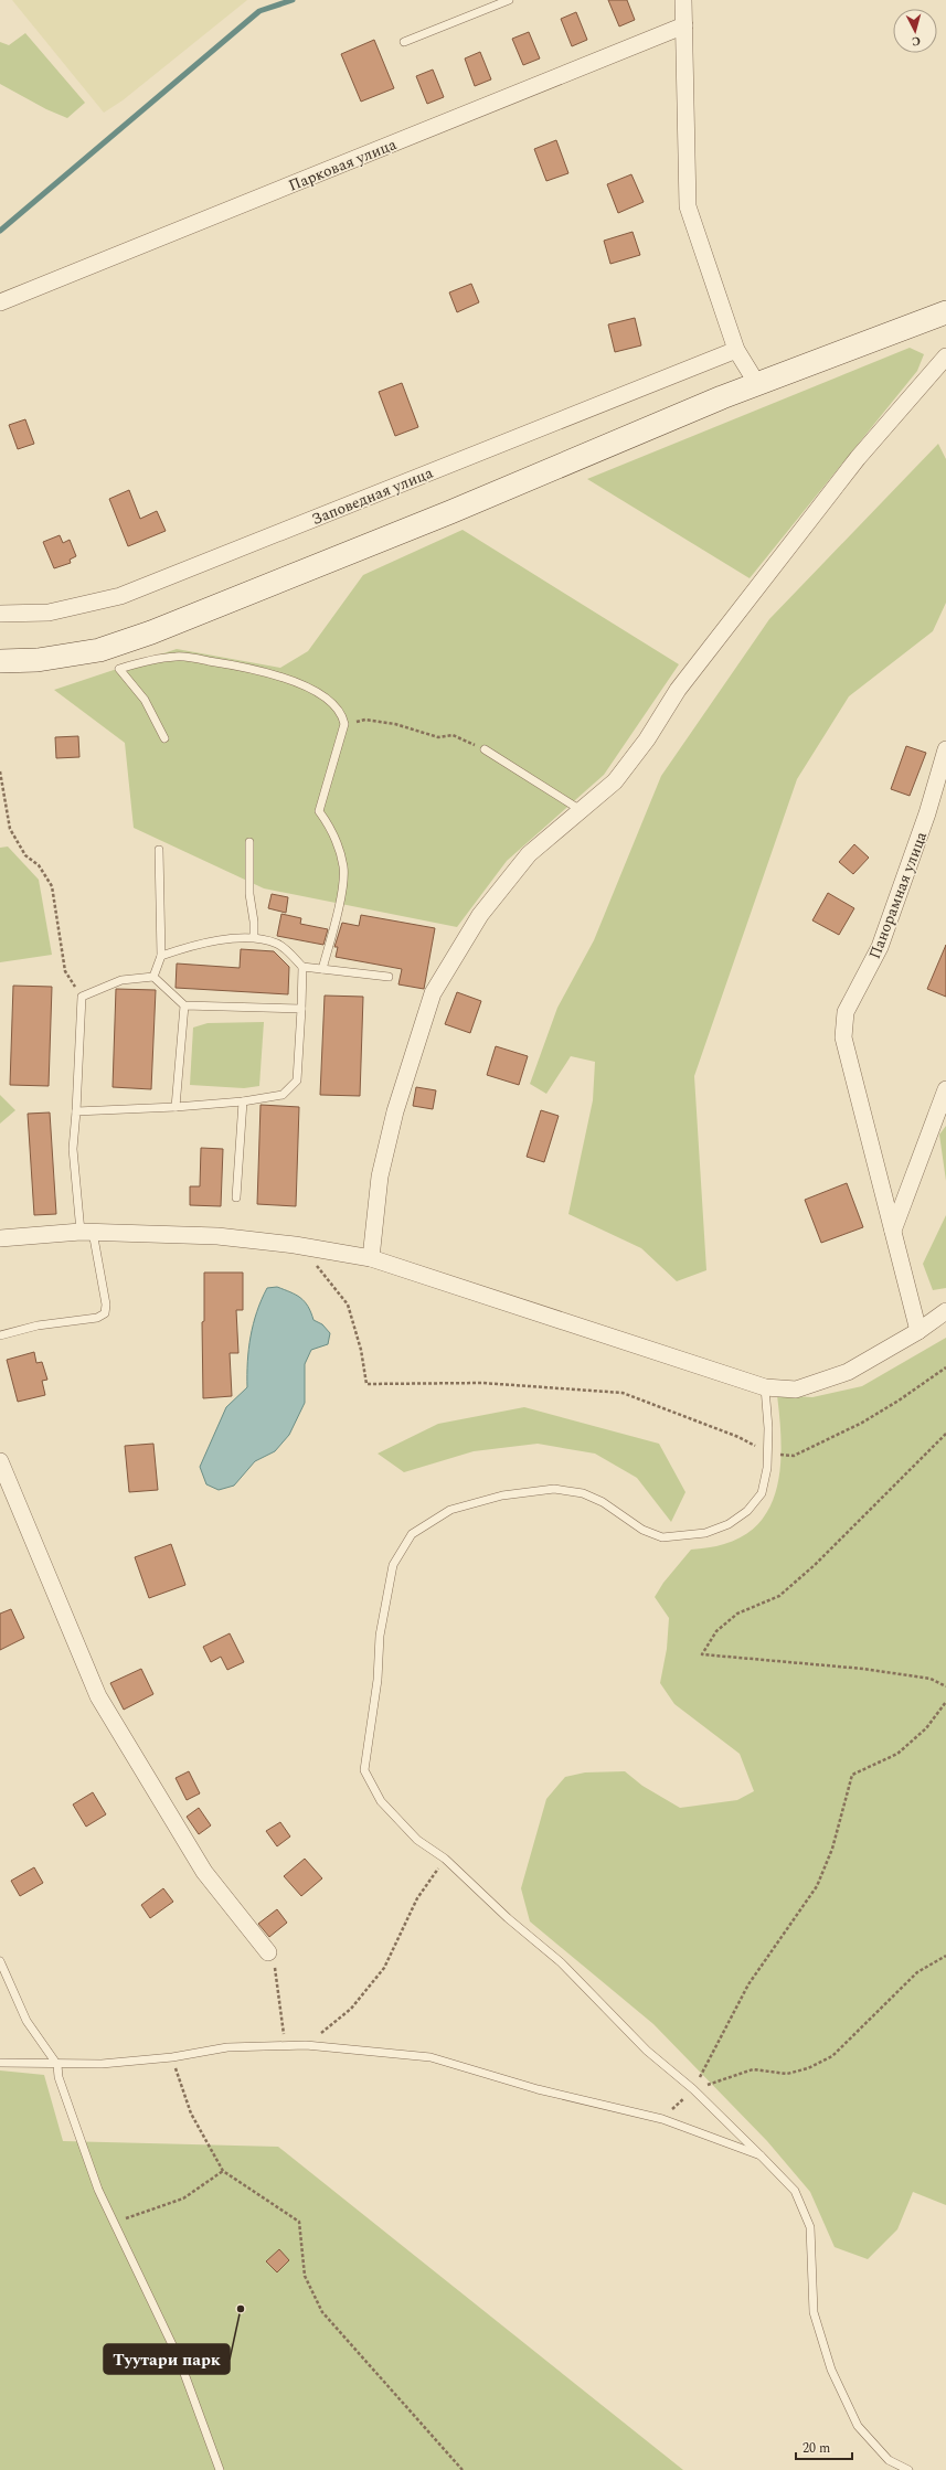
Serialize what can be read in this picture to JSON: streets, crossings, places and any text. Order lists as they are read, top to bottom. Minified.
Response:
{"streets":{"street":["Парковая улица","Заповедная улица","Панорамная улица"]},"places":["Туутари парк"],"scale_bar":"20 m","north":"bottom"}
